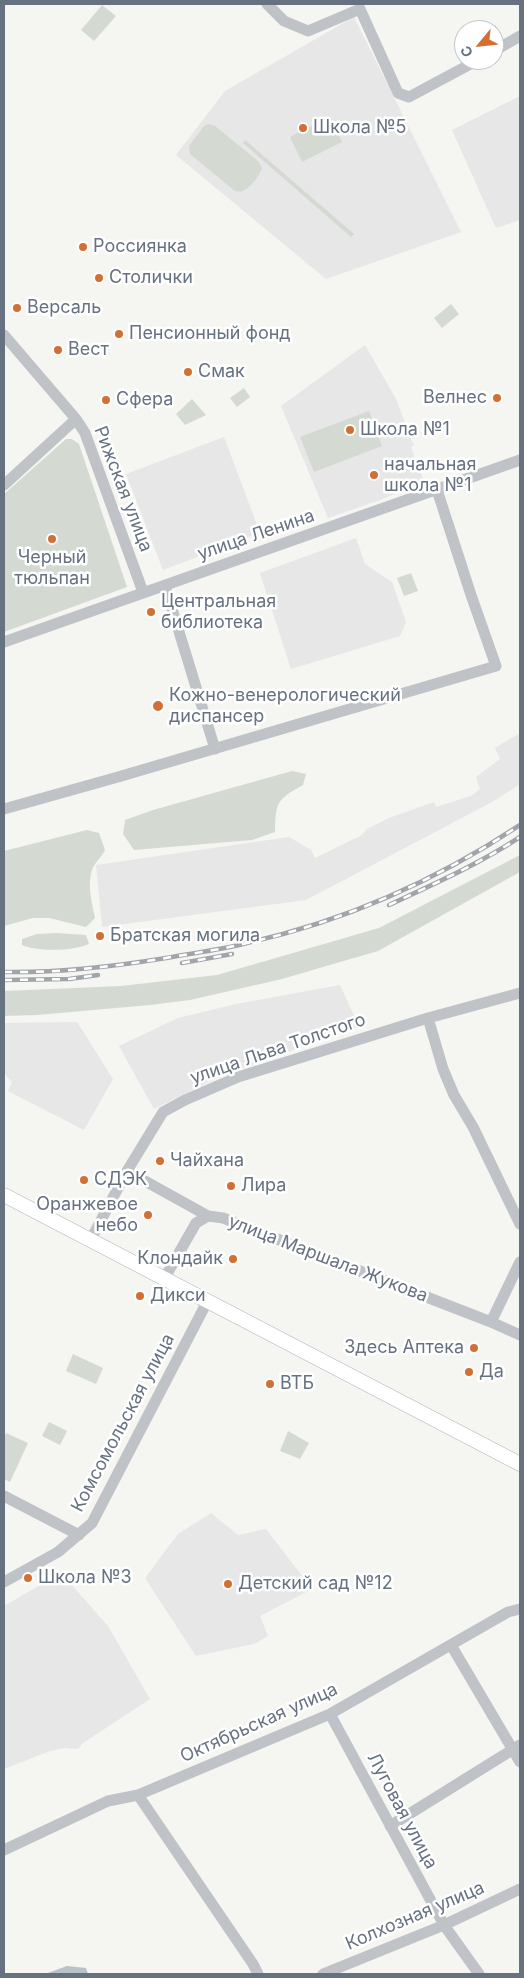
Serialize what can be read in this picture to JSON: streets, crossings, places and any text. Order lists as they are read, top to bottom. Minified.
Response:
{"streets":{"street":["Рижская улица","улица Ленина","улица Льва Толстого","улица Маршала Жукова","Комсомольская улица","Октябрьская улица","Луговая улица","Колхозная улица"]},"crossings":[["Рижская улица","улица Ленина"],["Октябрьская улица","Луговая улица"],["Луговая улица","Колхозная улица"]],"places":["Школа №5","Россиянка","Столички","Версаль","Пенсионный фонд","Вест","Смак","Велнес","Сфера","Школа №1","начальная школа №1","Черный тюльпан","Центральная библиотека","Кожно-венерологический диспансер","Братская могила","Чайхана","СДЭК","Лира","Оранжевое небо","Клондайк","Дикси","Здесь Аптека","Да","ВТБ","Школа №3","Детский сад №12"],"north":"bottom left"}
